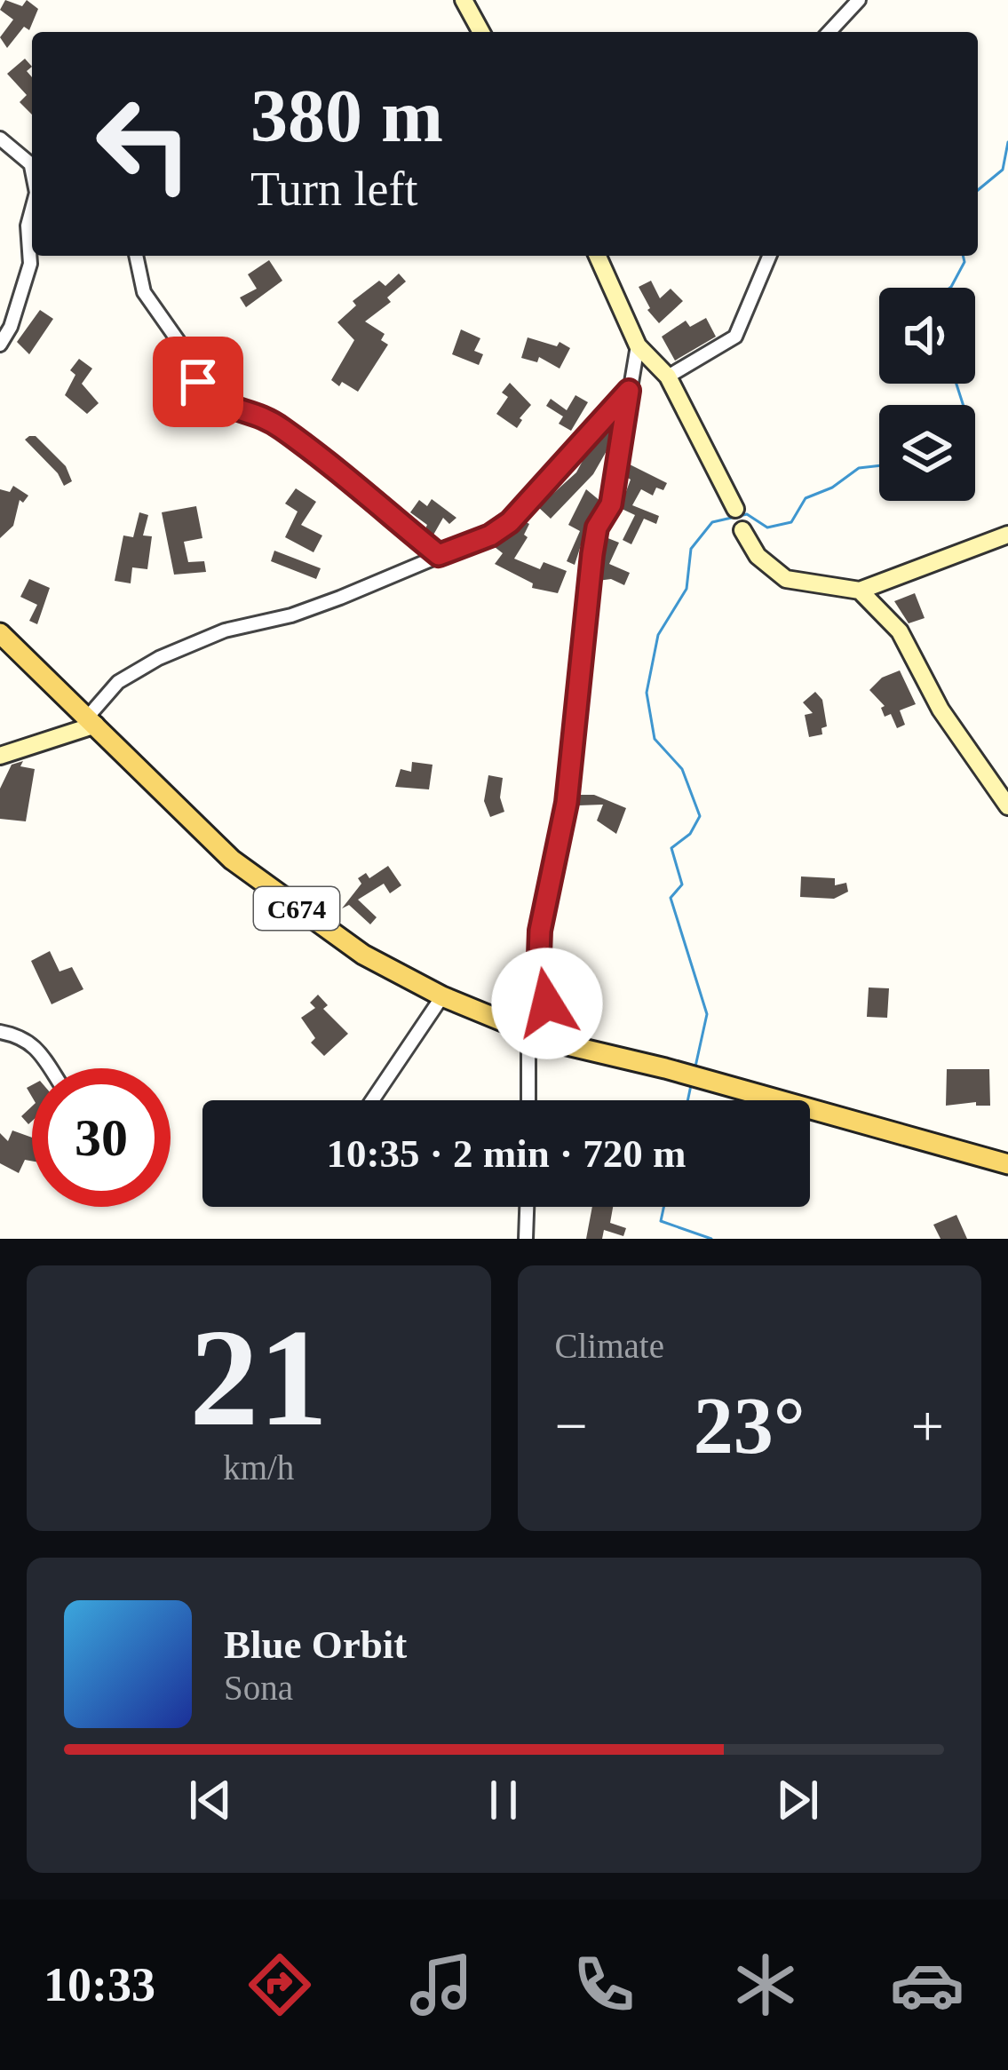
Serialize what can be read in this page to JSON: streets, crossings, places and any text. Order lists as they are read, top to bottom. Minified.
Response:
{"streets":{"main road":["C674"]},"page":{"turn":["380 m","Turn left"],"limit":"30","trip":"10:35 · 2 min · 720 m","tile":[["21","km/h"],"Climate"],"heat":["−","23°","+"],"song":["Blue Orbit","Sona"],"tabs":"10:33"}}
